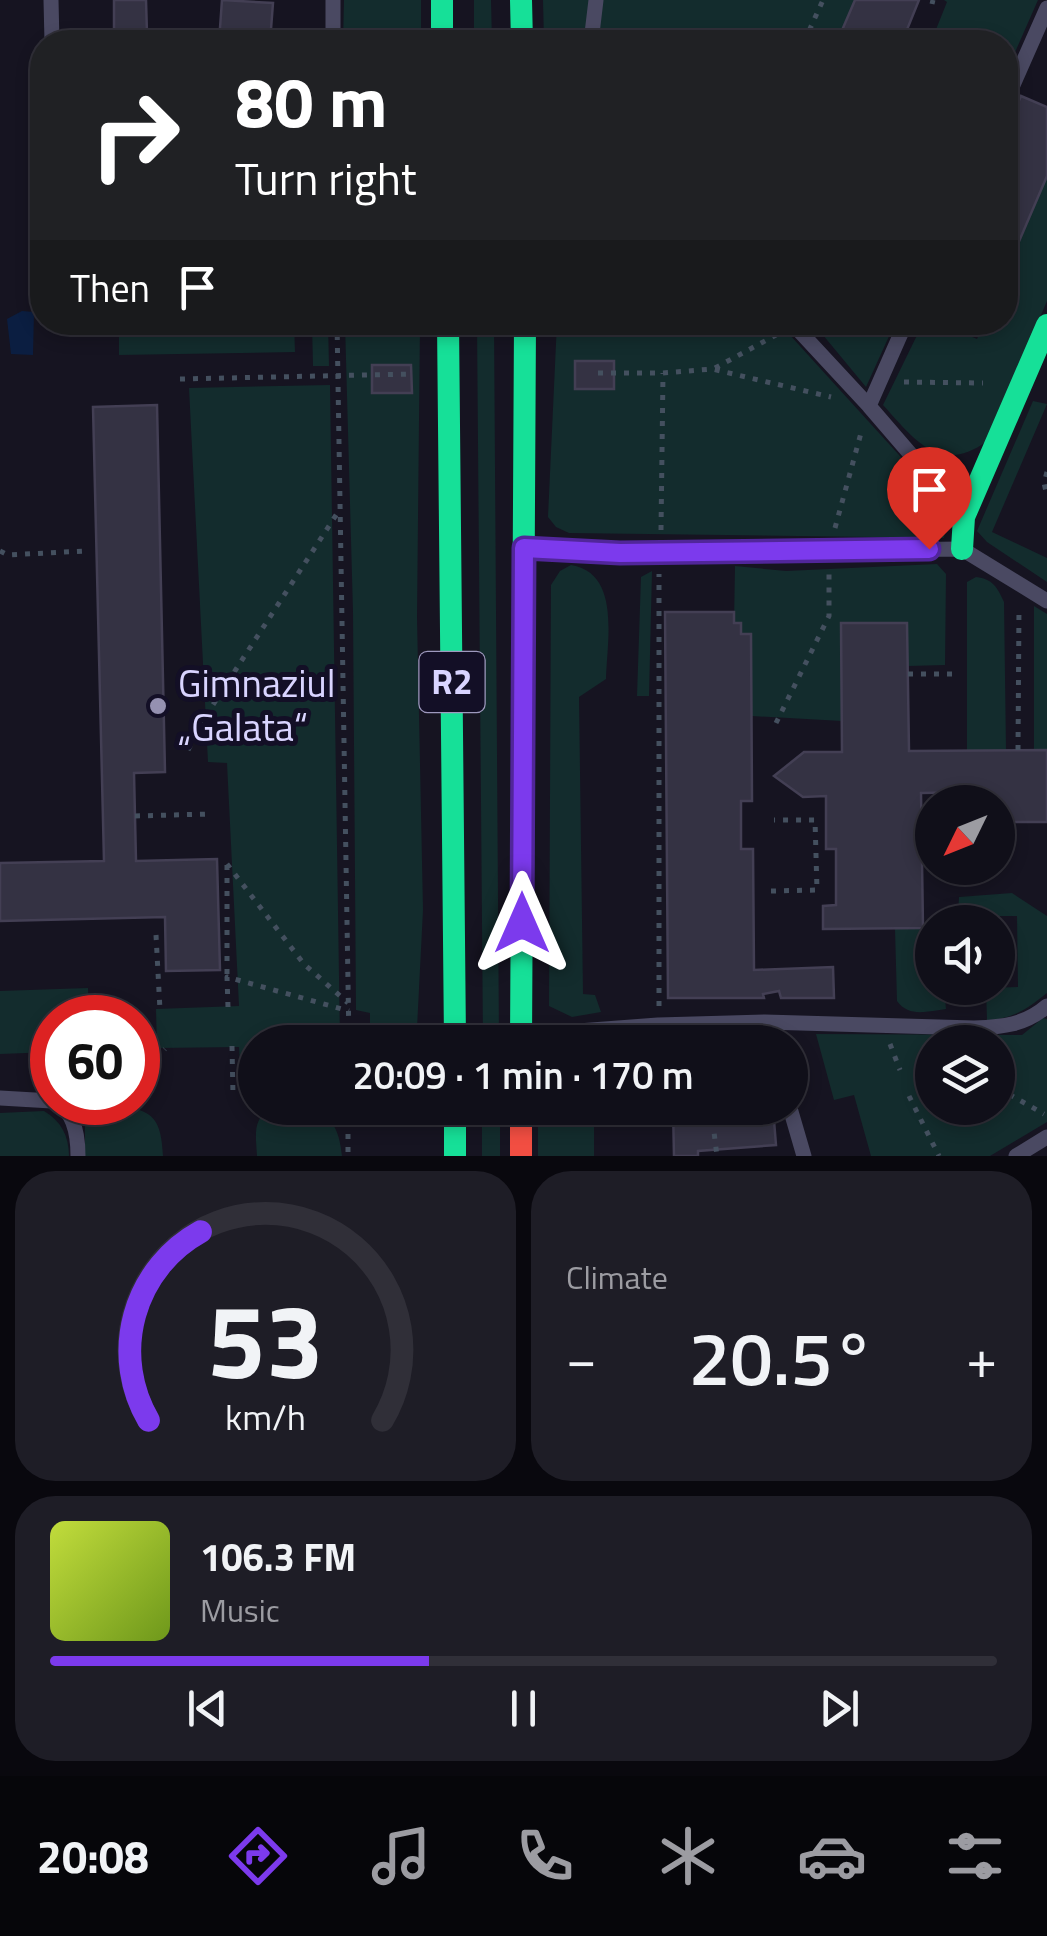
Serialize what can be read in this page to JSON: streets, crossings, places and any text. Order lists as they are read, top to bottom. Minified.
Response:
{"streets":{"main road":["R2"]},"places":["Gimnaziul „Galata“"],"north":"bottom left","page":{"turn":["80 m","Turn right"],"then":"Then","limit":"60","trip":"20:09 · 1 min · 170 m","tile":"Climate","heat":["−","20.5°","+"],"song":["106.3 FM","Music"],"tabs":"20:08","gauge":["53","km/h"]}}
